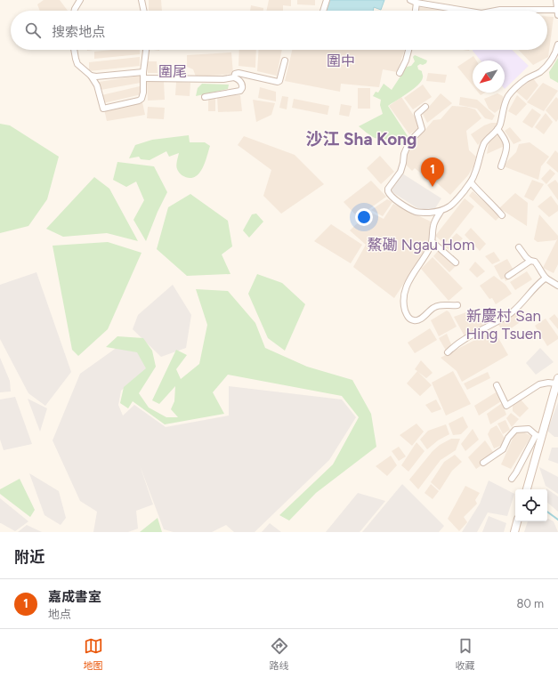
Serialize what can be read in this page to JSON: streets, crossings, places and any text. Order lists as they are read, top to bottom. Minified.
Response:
{"districts":["圍中","圍尾","沙江 Sha Kong","鰲磡 Ngau Hom","新慶村 San Hing Tsuen"],"north":"bottom left","page":{"search":"搜索地点","pins":"1","heading":"附近","list":[{"mark":"1","name":"嘉成書室","note":"地点","value":"80 m"}],"nav":["地图","路线","收藏"]}}
